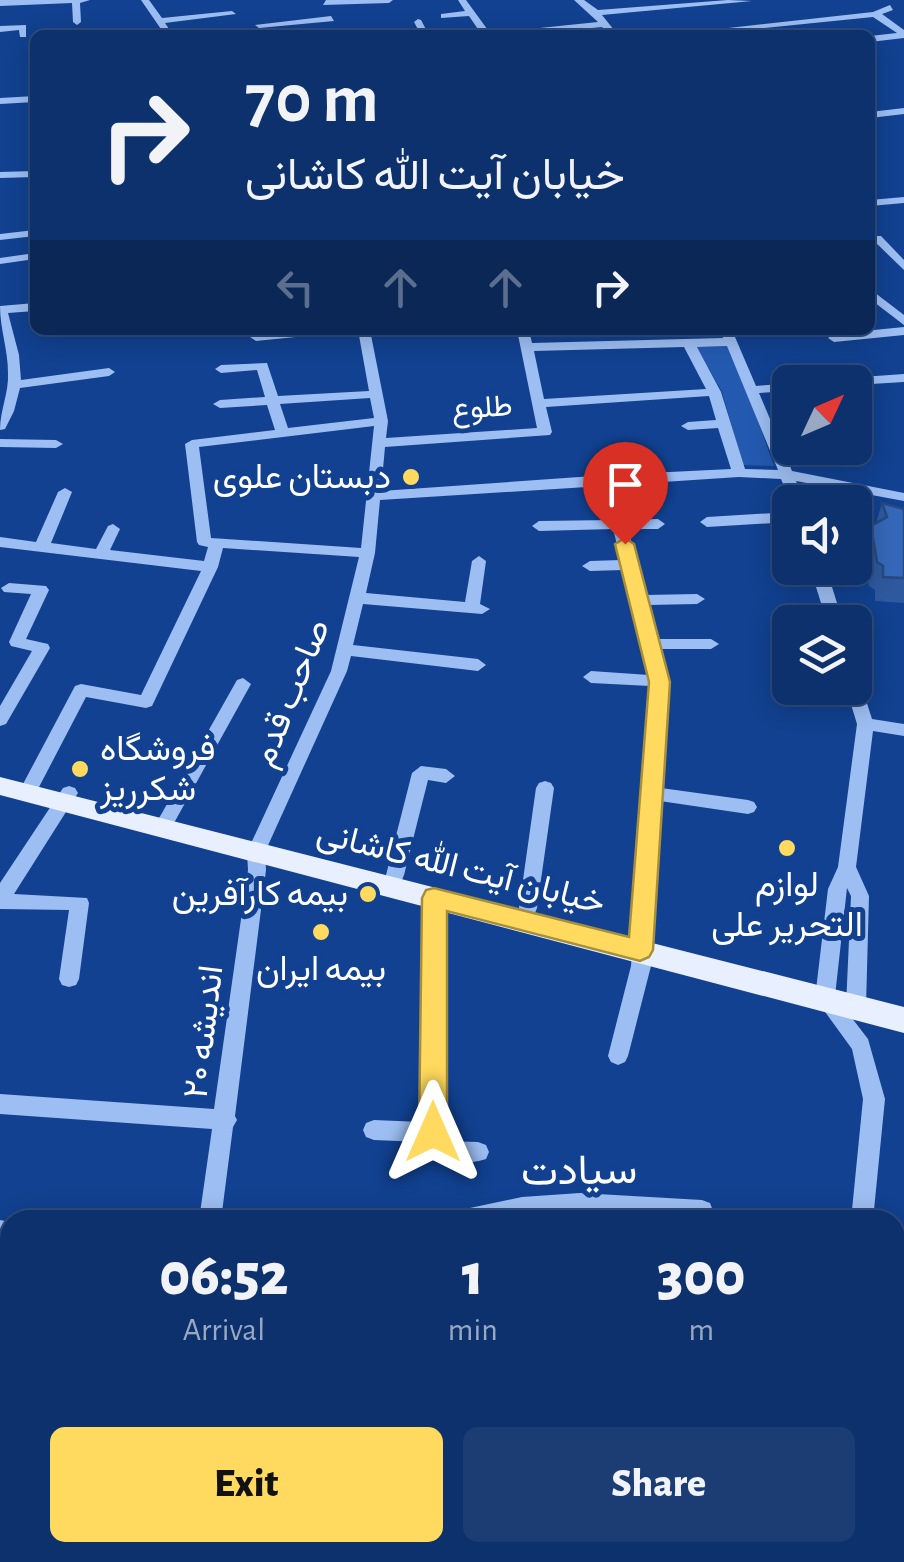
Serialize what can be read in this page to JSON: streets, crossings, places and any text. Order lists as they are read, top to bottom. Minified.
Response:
{"streets":{"main road":["خیابان آیت الله کاشانی"],"street":["طلوع","صاحب قدم","اندیشه ۲۰","سیادت"]},"crossings":[["طلوع","صاحب قدم"],["صاحب قدم","خیابان آیت الله کاشانی"],["صاحب قدم","اندیشه ۲۰"],["خیابان آیت الله کاشانی","اندیشه ۲۰"]],"places":["دبستان علوی","فروشگاه شکرریز","لوازم التحریر علی","بیمه کارآفرین","بیمه ایران"],"north":"top right","page":{"turn":["70 m","خیابان آیت الله کاشانی"],"eta":["06:52","Arrival","1","min","300","m"],"buttons":["Exit","Share"]}}
